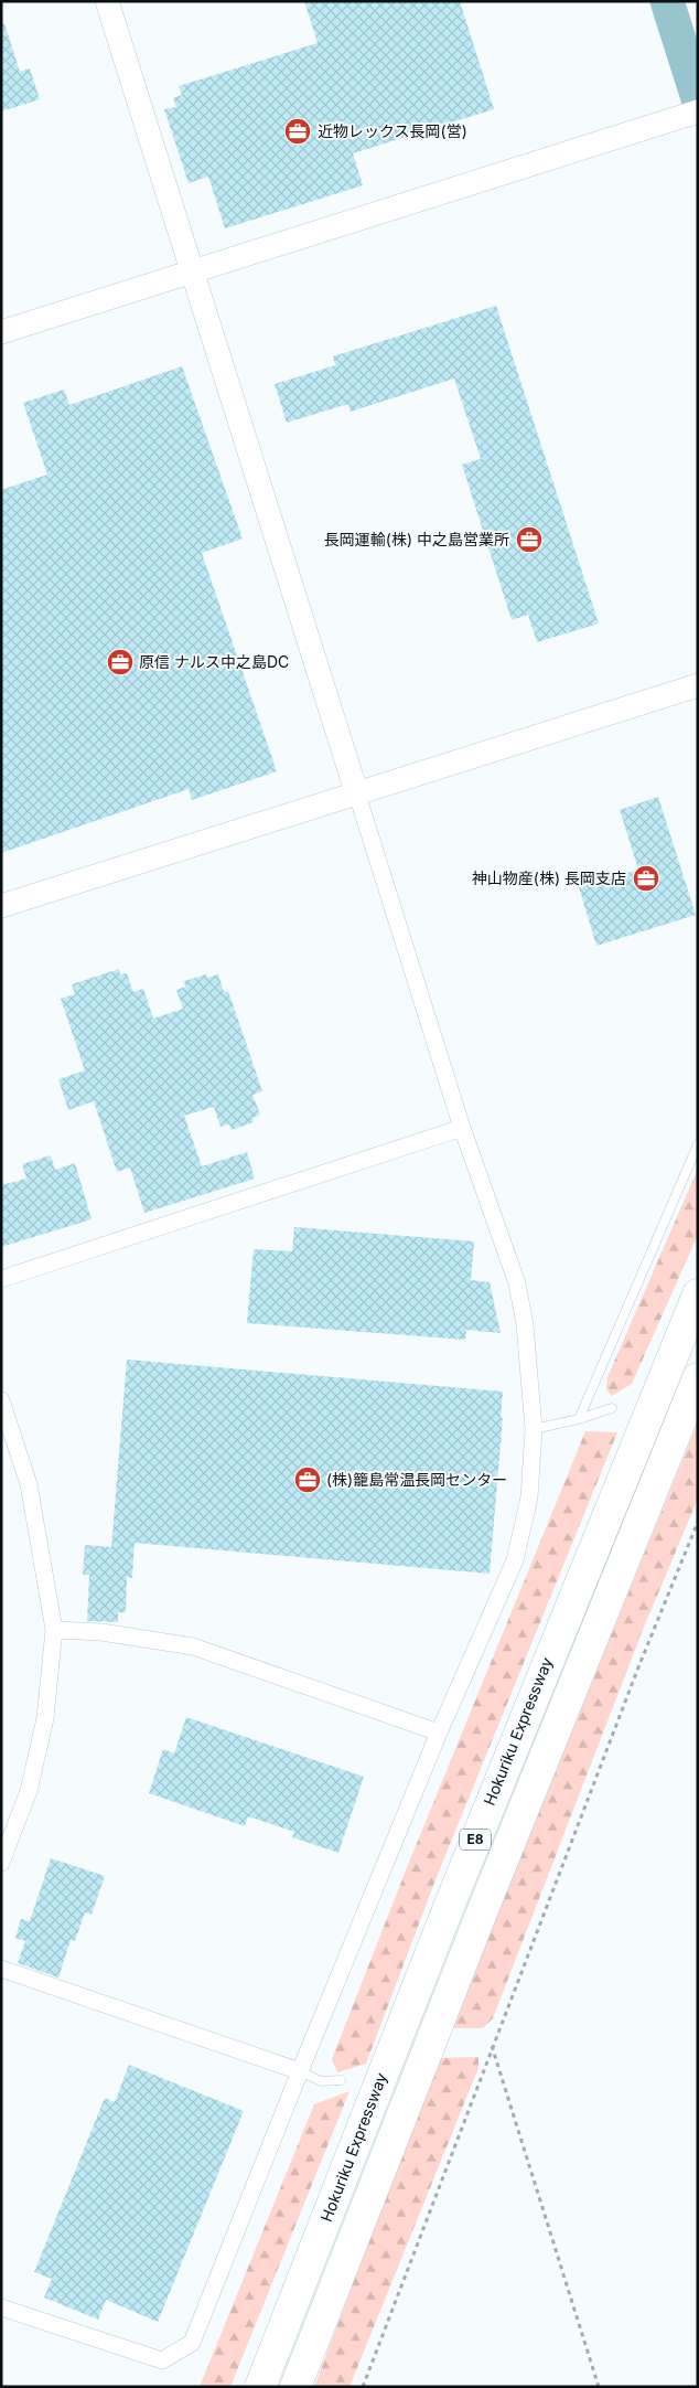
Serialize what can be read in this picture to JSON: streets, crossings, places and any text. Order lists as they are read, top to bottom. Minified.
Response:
{"streets":{"highway":["Hokuriku Expressway","E8"]},"places":{"office":["近物レックス長岡(営)","長岡運輸(株) 中之島営業所","原信 ナルス中之島DC","神山物産(株) 長岡支店","(株)籠島常温長岡センター"]}}
